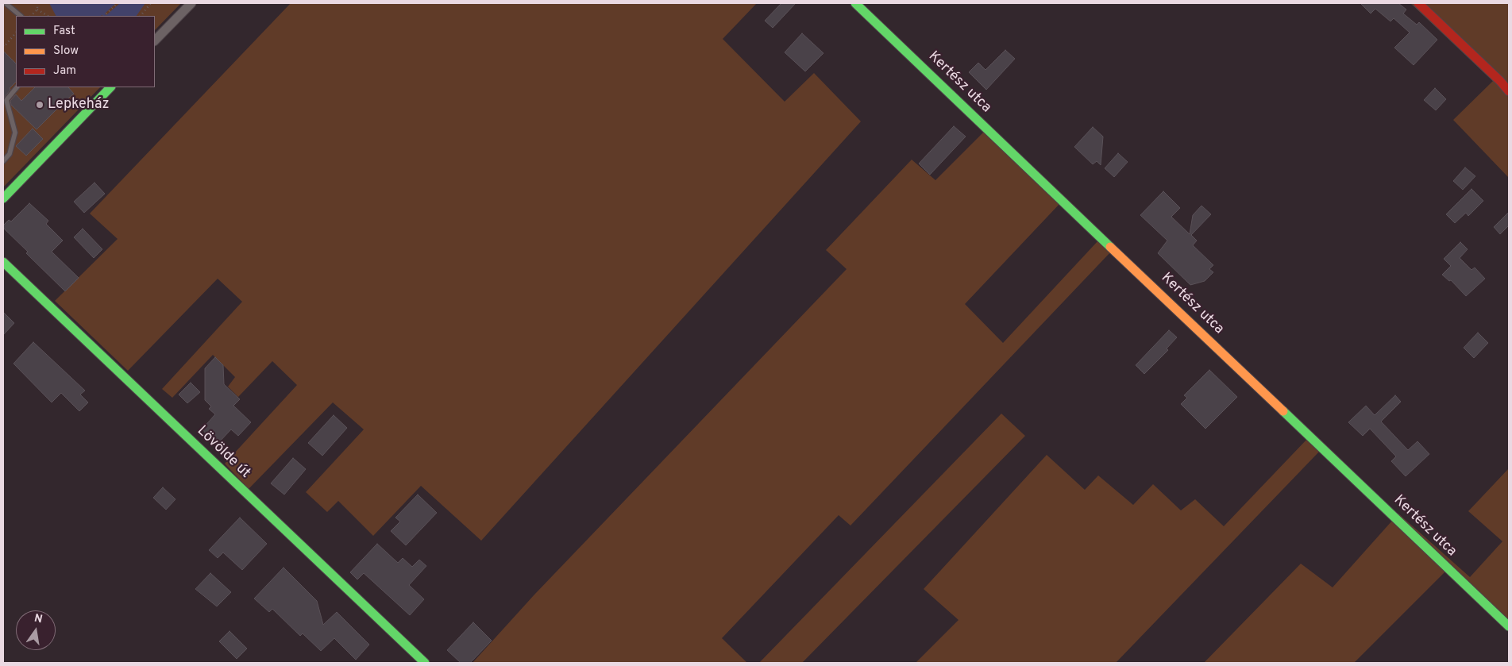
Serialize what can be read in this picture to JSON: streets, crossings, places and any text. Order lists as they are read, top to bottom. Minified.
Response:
{"streets":{"street":["Kertész utca","Lövölde út"]},"places":["Lepkeház"],"legend":["Fast","Slow","Jam"],"north":"top"}
